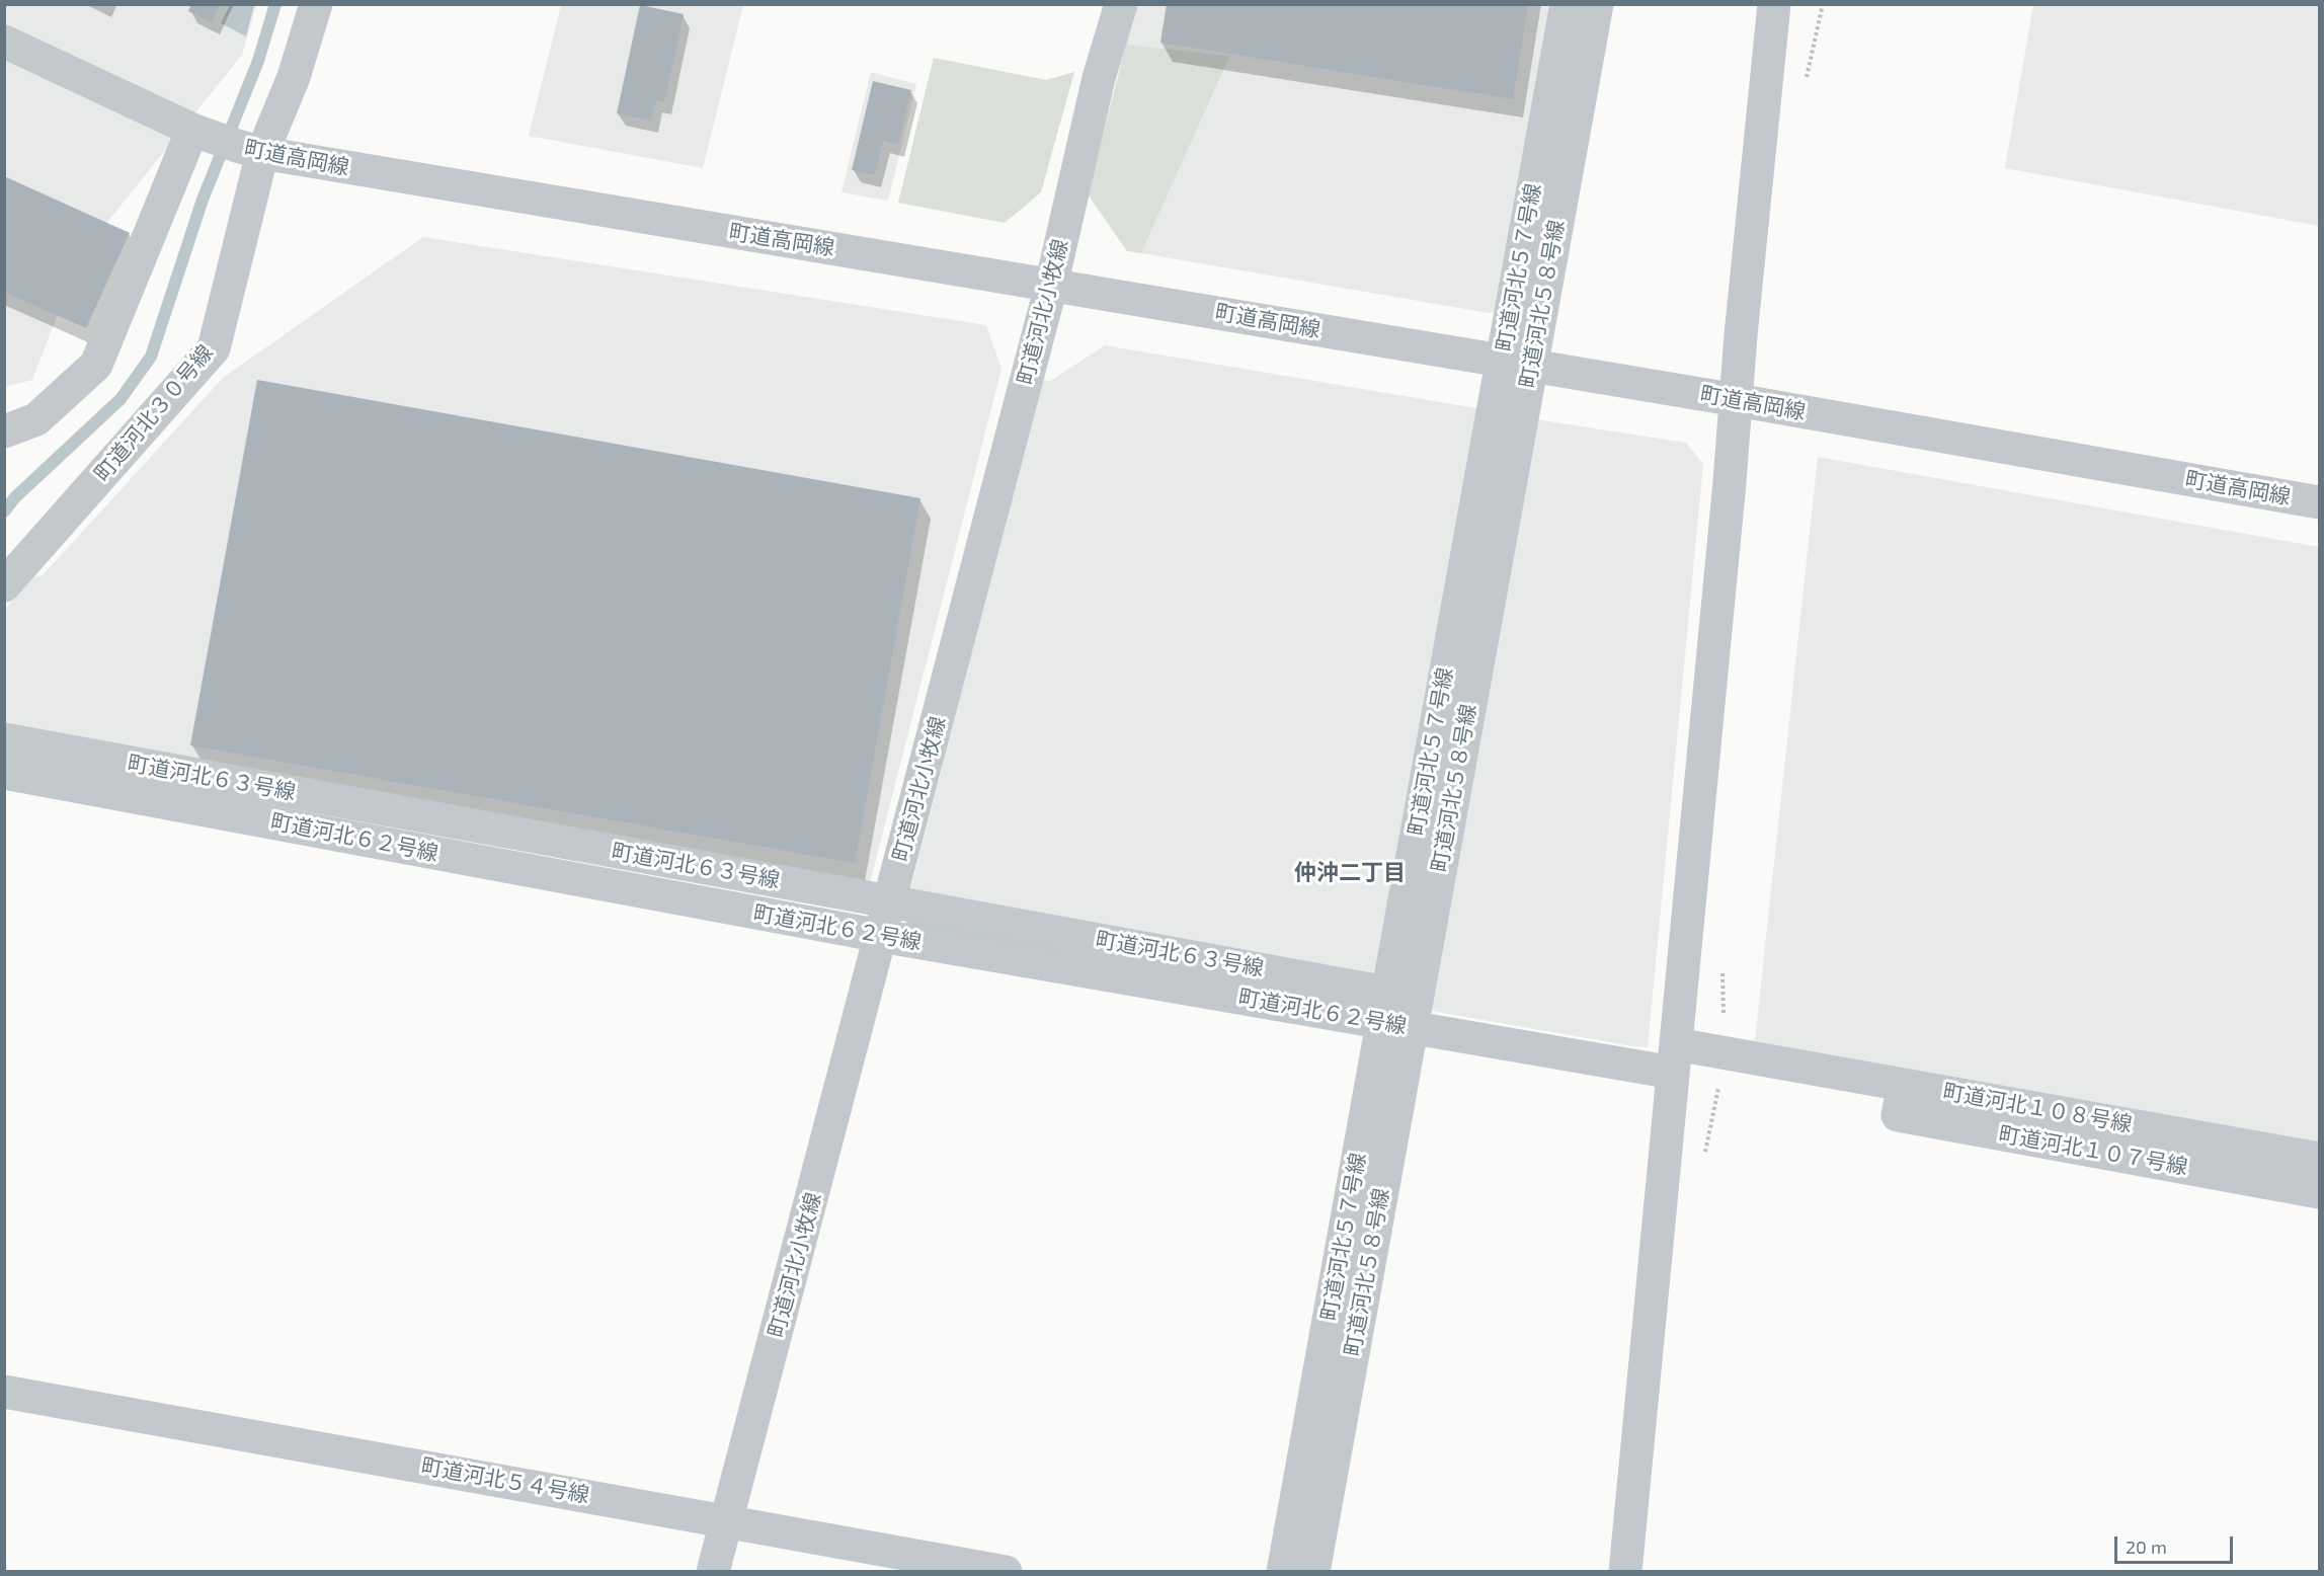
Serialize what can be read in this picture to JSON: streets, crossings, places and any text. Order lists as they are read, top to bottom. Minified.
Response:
{"streets":{"street":["町道高岡線","町道河北５７号線","町道河北５８号線","町道河北小牧線","町道河北３０号線","町道河北６３号線","町道河北６２号線","町道河北１０８号線","町道河北１０７号線","町道河北５４号線"]},"crossings":[["町道高岡線","町道河北５７号線"],["町道高岡線","町道河北５８号線"],["町道高岡線","町道河北小牧線"],["町道高岡線","町道河北３０号線"],["町道河北５７号線","町道河北５８号線"],["町道河北５７号線","町道河北６３号線"],["町道河北５７号線","町道河北６２号線"],["町道河北５８号線","町道河北６３号線"],["町道河北５８号線","町道河北６２号線"],["町道河北小牧線","町道河北６３号線"],["町道河北小牧線","町道河北６２号線"],["町道河北小牧線","町道河北５４号線"],["町道河北６３号線","町道河北６２号線"],["町道河北６２号線","町道河北１０８号線"],["町道河北１０８号線","町道河北１０７号線"]],"districts":["仲沖二丁目"],"scale_bar":"20 m"}
